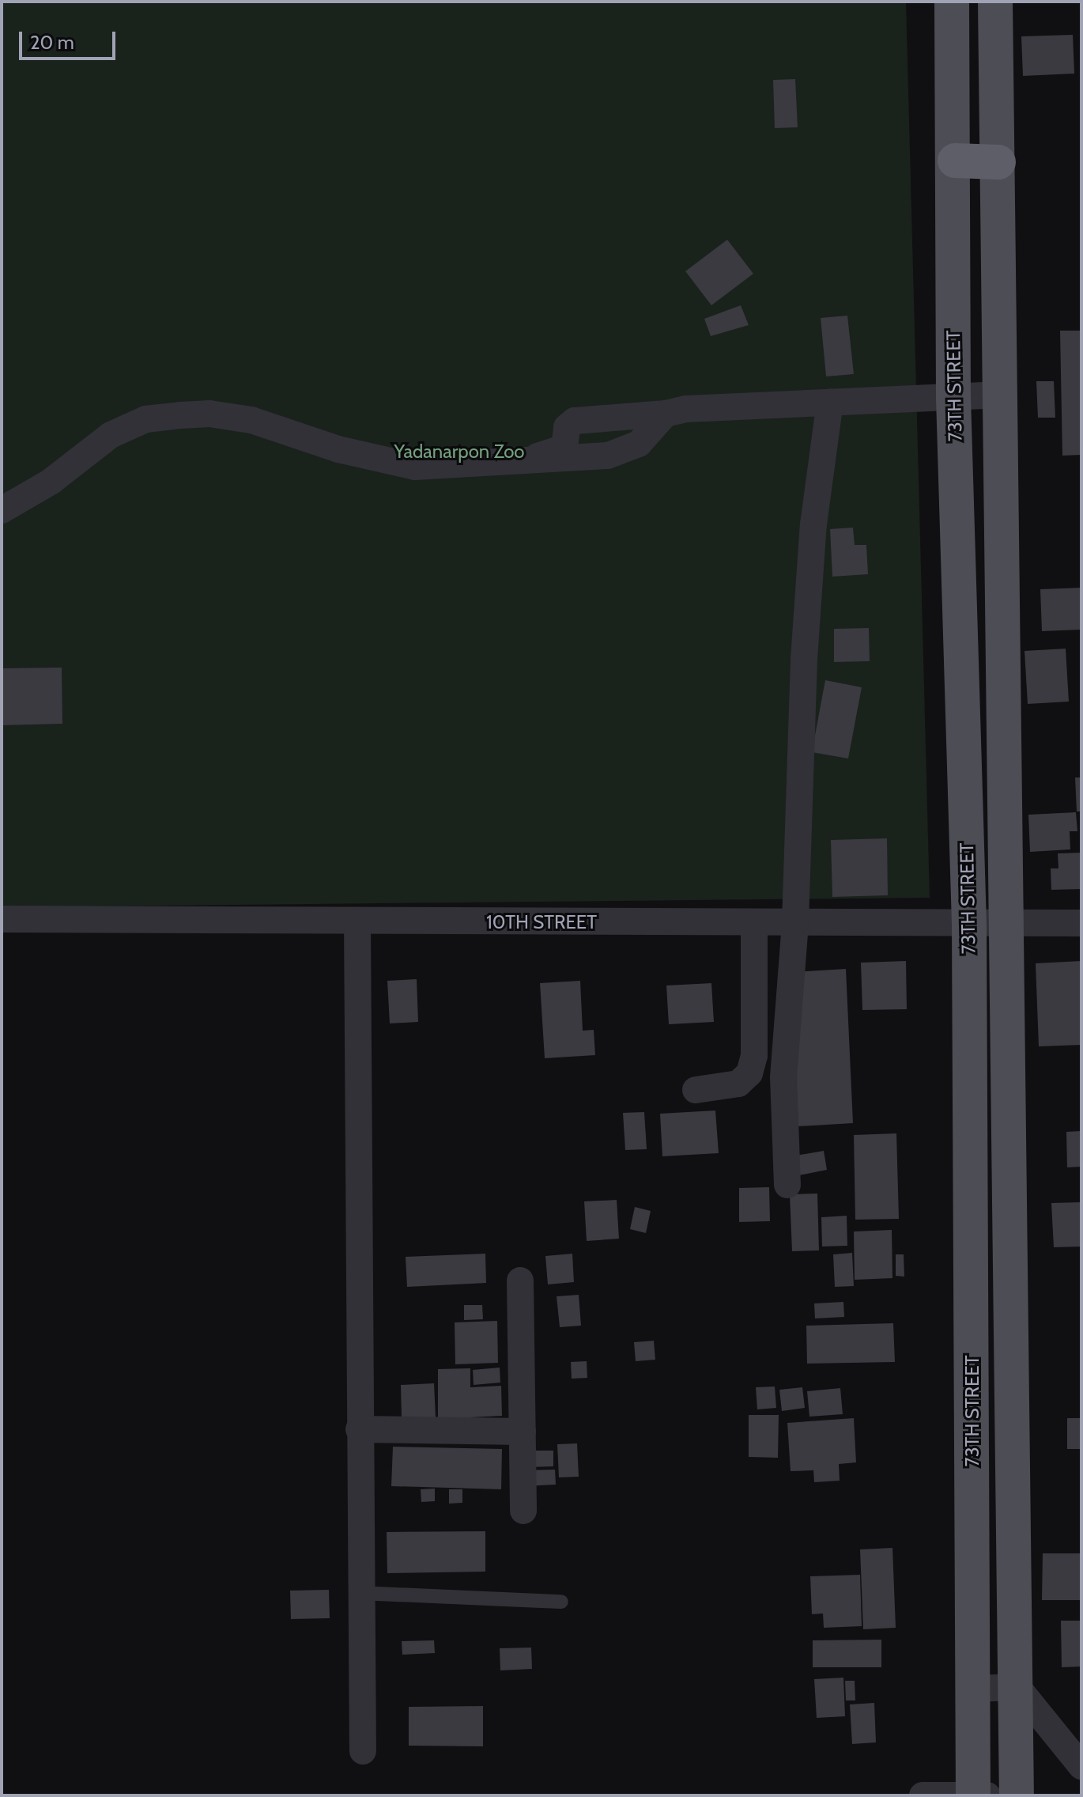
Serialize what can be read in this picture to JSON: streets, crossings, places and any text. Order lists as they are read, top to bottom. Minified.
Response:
{"streets":{"main road":["73TH STREET"],"street":["10TH STREET"]},"crossings":[["73TH STREET","10TH STREET"]],"parks":["Yadanarpon Zoo"],"scale_bar":"20 m"}
